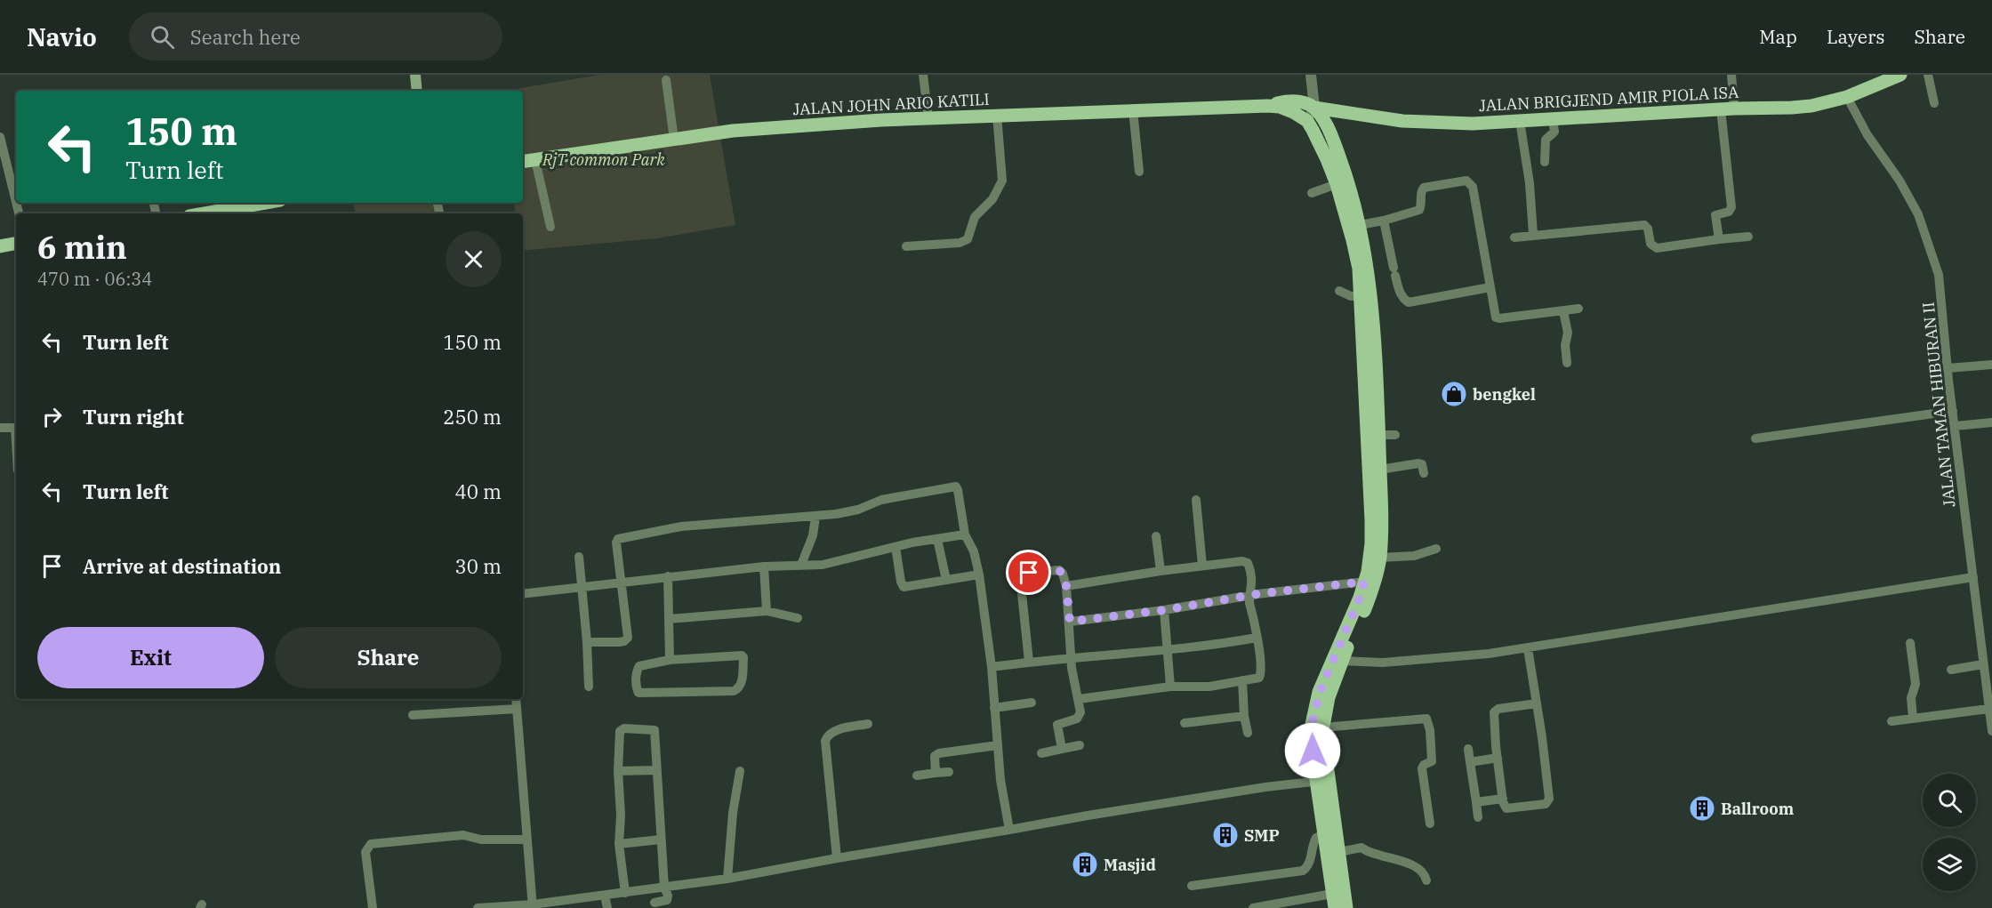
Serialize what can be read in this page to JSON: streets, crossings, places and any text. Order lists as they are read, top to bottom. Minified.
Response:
{"streets":{"main road":["JALAN BRIGJEND AMIR PIOLA ISA","JALAN JOHN ARIO KATILI"],"street":["JALAN TAMAN HIBURAN II"]},"crossings":[["JALAN BRIGJEND AMIR PIOLA ISA","JALAN JOHN ARIO KATILI"],["JALAN BRIGJEND AMIR PIOLA ISA","JALAN TAMAN HIBURAN II"]],"parks":["RjT common Park"],"places":{"shop":["bengkel"],"building":["Ballroom","SMP","Masjid"]},"page":{"header":"Navio","search":"Search here","nav":["Map","Layers","Share"],"turn":["150 m","Turn left"],"heading":["6 min","470 m · 06:34"],"list":[{"name":"Turn left","value":"150 m"},{"name":"Turn right","value":"250 m"},{"name":"Turn left","value":"40 m"},{"name":"Arrive at destination","value":"30 m"}],"buttons":["Exit","Share"]}}
